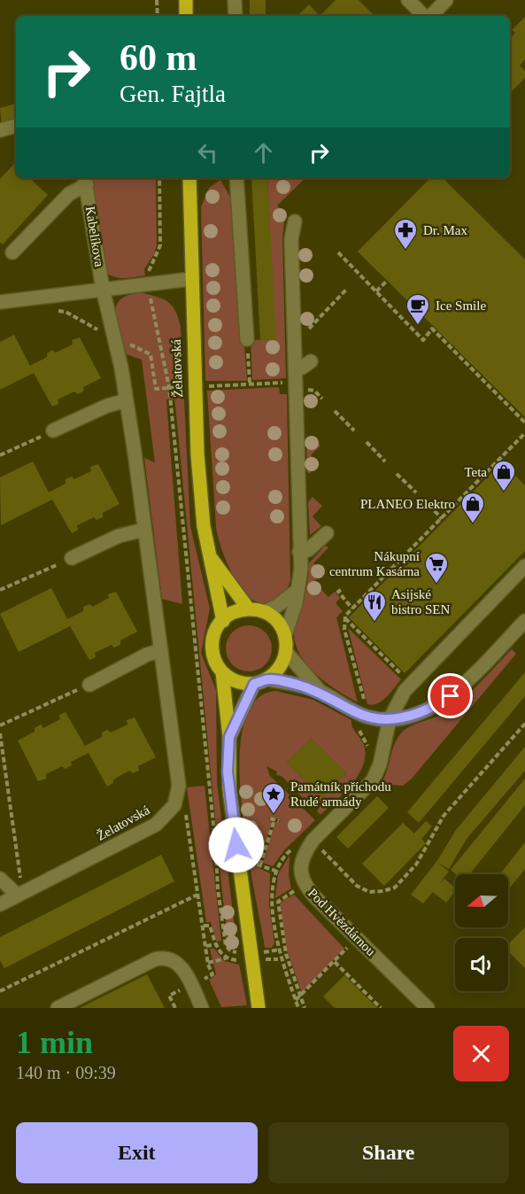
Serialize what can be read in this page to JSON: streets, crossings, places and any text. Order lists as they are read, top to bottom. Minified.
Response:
{"streets":{"main road":["Želatovská"],"street":["Kabelíkova","Pod Hvězdárnou"]},"crossings":[["Kabelíkova","Želatovská"]],"places":{"pharmacy":["Dr. Max"],"cafe":["Ice Smile"],"shop":["Teta","PLANEO Elektro"],"supermarket":["Nákupní centrum Kasárna"],"restaurant":["Asijské bistro SEN"],"place":["Památník příchodu Rudé armády"]},"north":"left","page":{"turn":["60 m","Gen. Fajtla"],"heading":["1 min","140 m · 09:39"],"buttons":["Exit","Share"]}}
